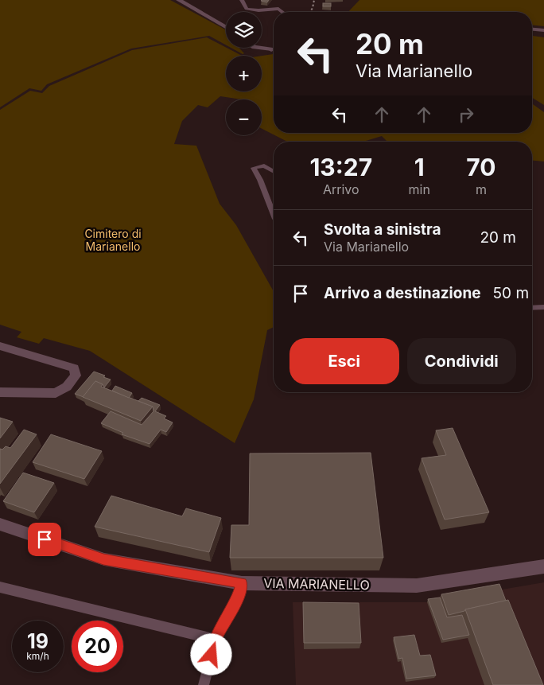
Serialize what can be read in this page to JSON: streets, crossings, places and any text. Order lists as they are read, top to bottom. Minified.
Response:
{"streets":{"street":["VIA MARIANELLO"]},"parks":["Cimitero di Marianello"],"page":{"map_buttons":["+","−"],"turn":["20 m","Via Marianello"],"eta":["13:27","Arrivo","1","min","70","m"],"list":[{"name":"Svolta a sinistra","note":"Via Marianello","value":"20 m"},{"name":"Arrivo a destinazione","value":"50 m"}],"buttons":["Esci","Condividi"],"speed":"19 km/h","limit":"20"}}
